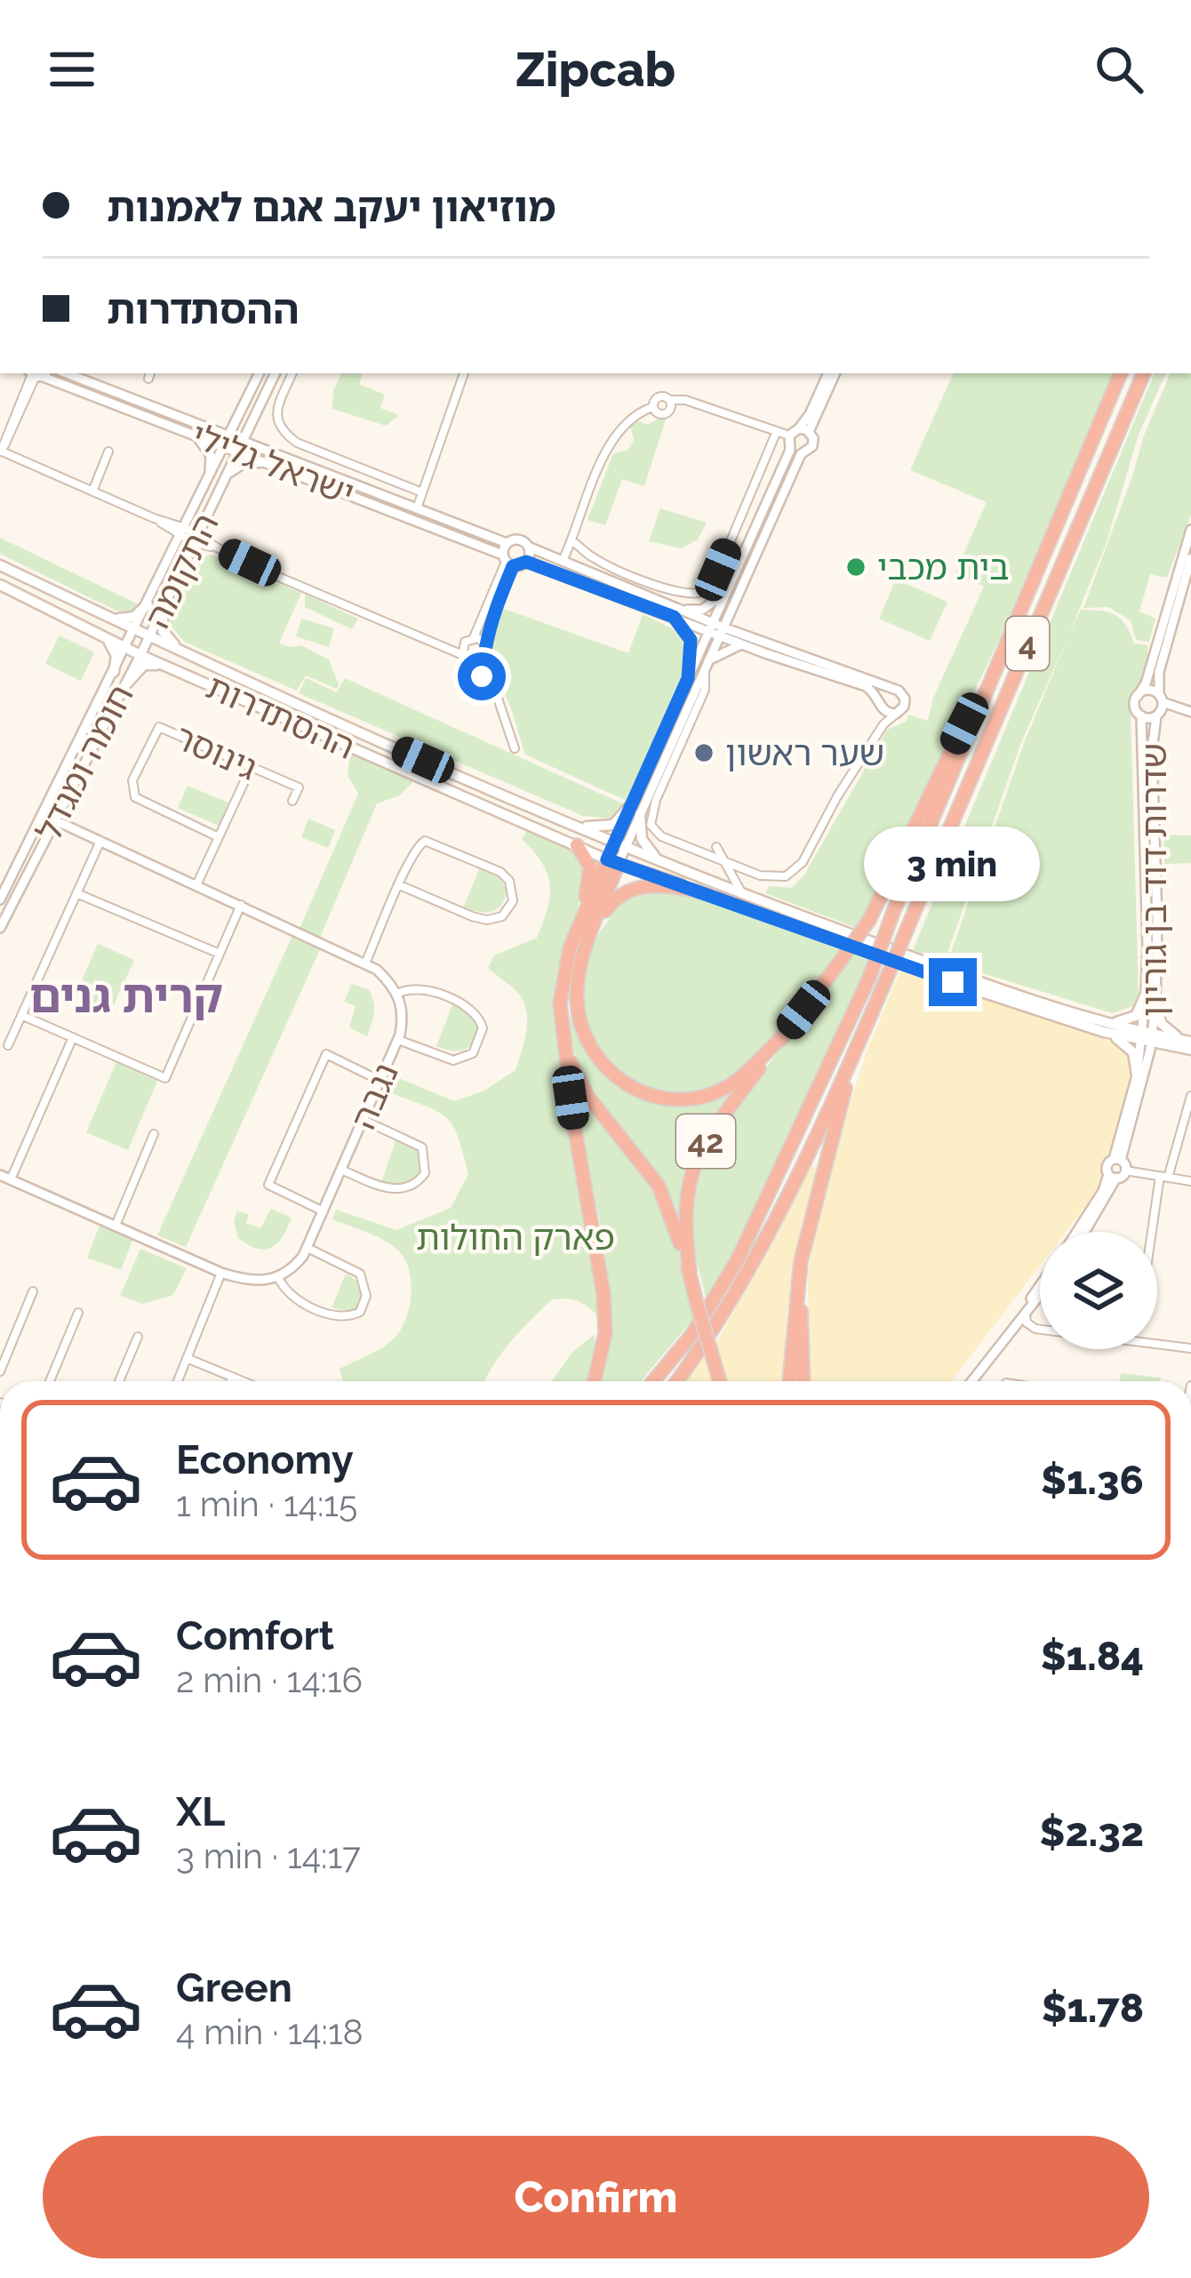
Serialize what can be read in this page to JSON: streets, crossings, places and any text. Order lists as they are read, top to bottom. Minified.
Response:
{"streets":{"highway":["4","42"],"main road":["ההסתדרות"],"street":["ישראל גלילי","התקומה","גינוסר","חומה ומגדל","שדרות דוד בן גוריון","נגבה"]},"crossings":[["ישראל גלילי","התקומה"],["התקומה","ההסתדרות"],["התקומה","חומה ומגדל"],["4","42"],["ההסתדרות","חומה ומגדל"],["ההסתדרות","שדרות דוד בן גוריון"]],"districts":["קרית גנים"],"parks":["פארק החולות"],"places":["בית מכבי","שער ראשון"],"page":{"header":"Zipcab","banner":["מוזיאון יעקב אגם לאמנות","ההסתדרות"],"bubble":"3 min","list":[{"name":"Economy","note":"1 min · 14:15","value":"$1.36"},{"name":"Comfort","note":"2 min · 14:16","value":"$1.84"},{"name":"XL","note":"3 min · 14:17","value":"$2.32"},{"name":"Green","note":"4 min · 14:18","value":"$1.78"}],"buttons":"Confirm"}}
